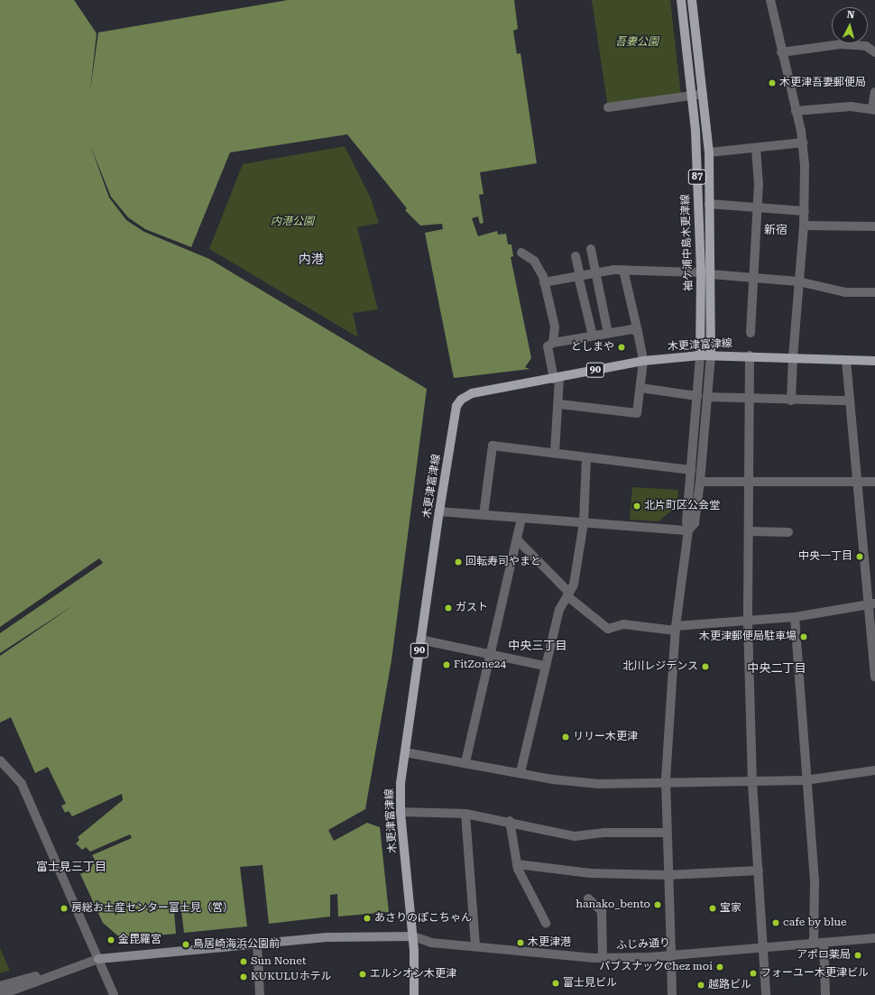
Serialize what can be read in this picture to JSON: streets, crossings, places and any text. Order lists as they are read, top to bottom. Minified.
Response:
{"streets":{"main road":["87","袖ケ浦中島木更津線","木更津富津線","90"],"street":["ふじみ通り"]},"crossings":[["袖ケ浦中島木更津線","木更津富津線"],["木更津富津線","ふじみ通り"]],"districts":["新宿","内港","中央三丁目","中央二丁目","富士見三丁目"],"parks":["吾妻公園","内港公園"],"places":["木更津吾妻郵便局","としまや","北片町区公会堂","中央一丁目","回転寿司やまと","ガスト","木更津郵便局駐車場","FitZone24","北川レジデンス","リリー木更津","hanako_bento","房総お土産センター富士見（営）","宝家","あさりのぽこちゃん","cafe by blue","金毘羅宮","木更津港","鳥居崎海浜公園前","アポロ薬局","Sun Nonet","パブスナックChez moi","フォーユー木更津ビル","エルシオン木更津","KUKULUホテル","富士見ビル","越路ビル"],"north":"top"}
